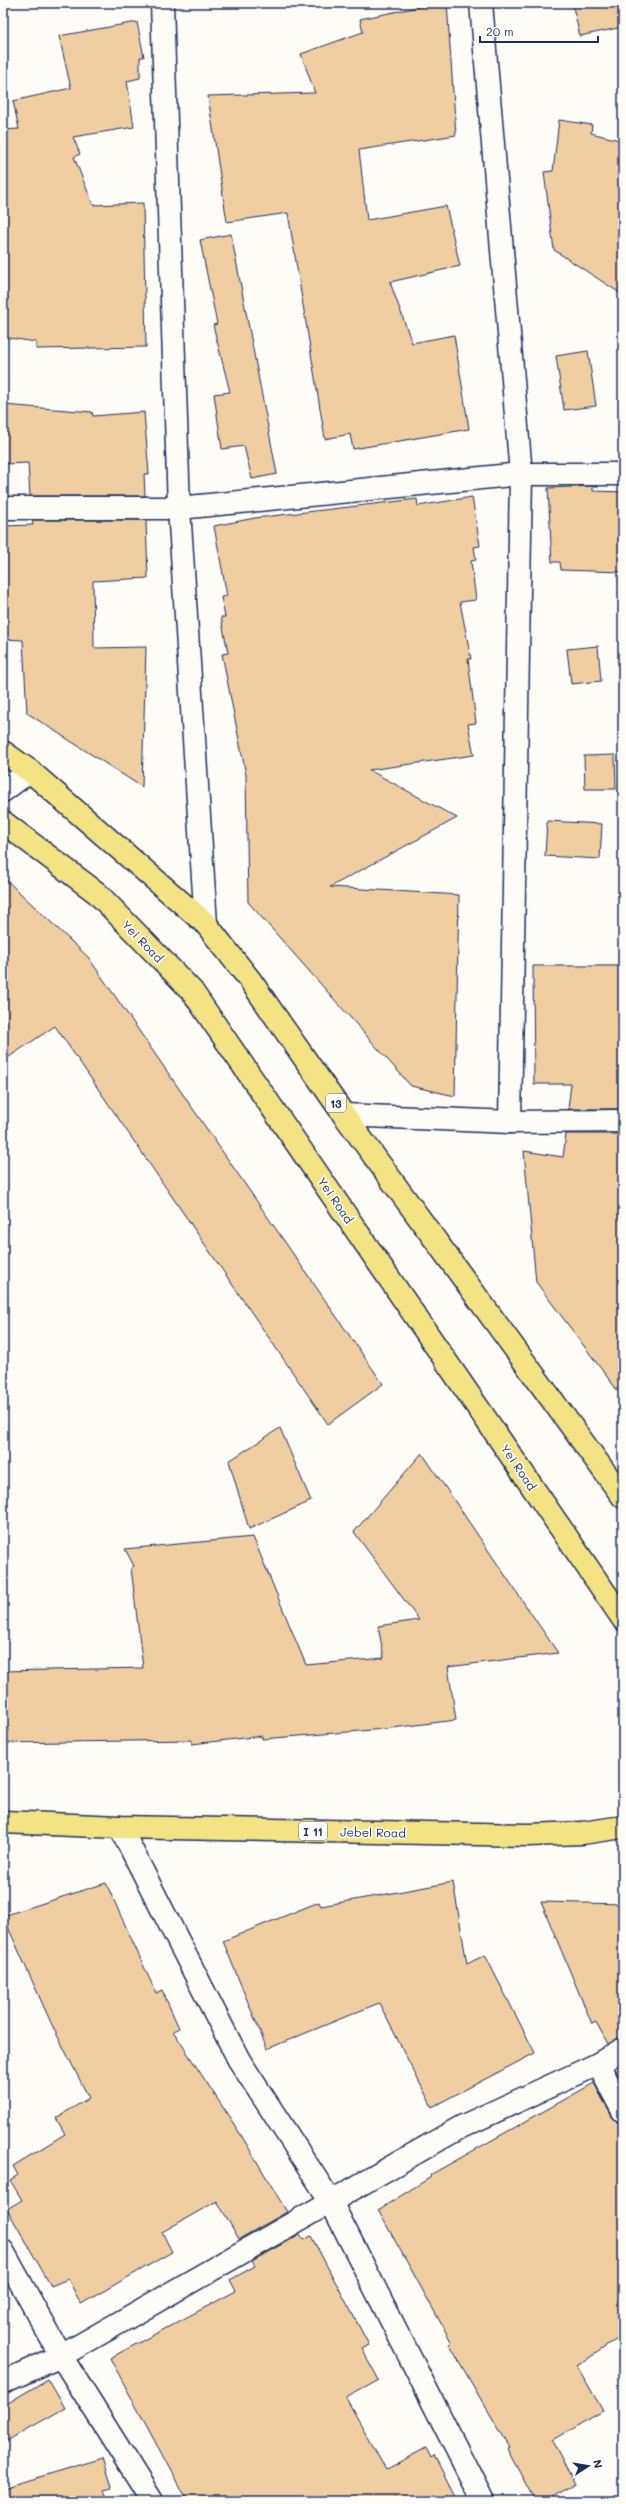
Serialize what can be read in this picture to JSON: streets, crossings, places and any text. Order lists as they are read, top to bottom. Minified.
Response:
{"streets":{"main road":["Yei Road","13","I 11","Jebel Road"]},"scale_bar":"20 m","north":"right"}
